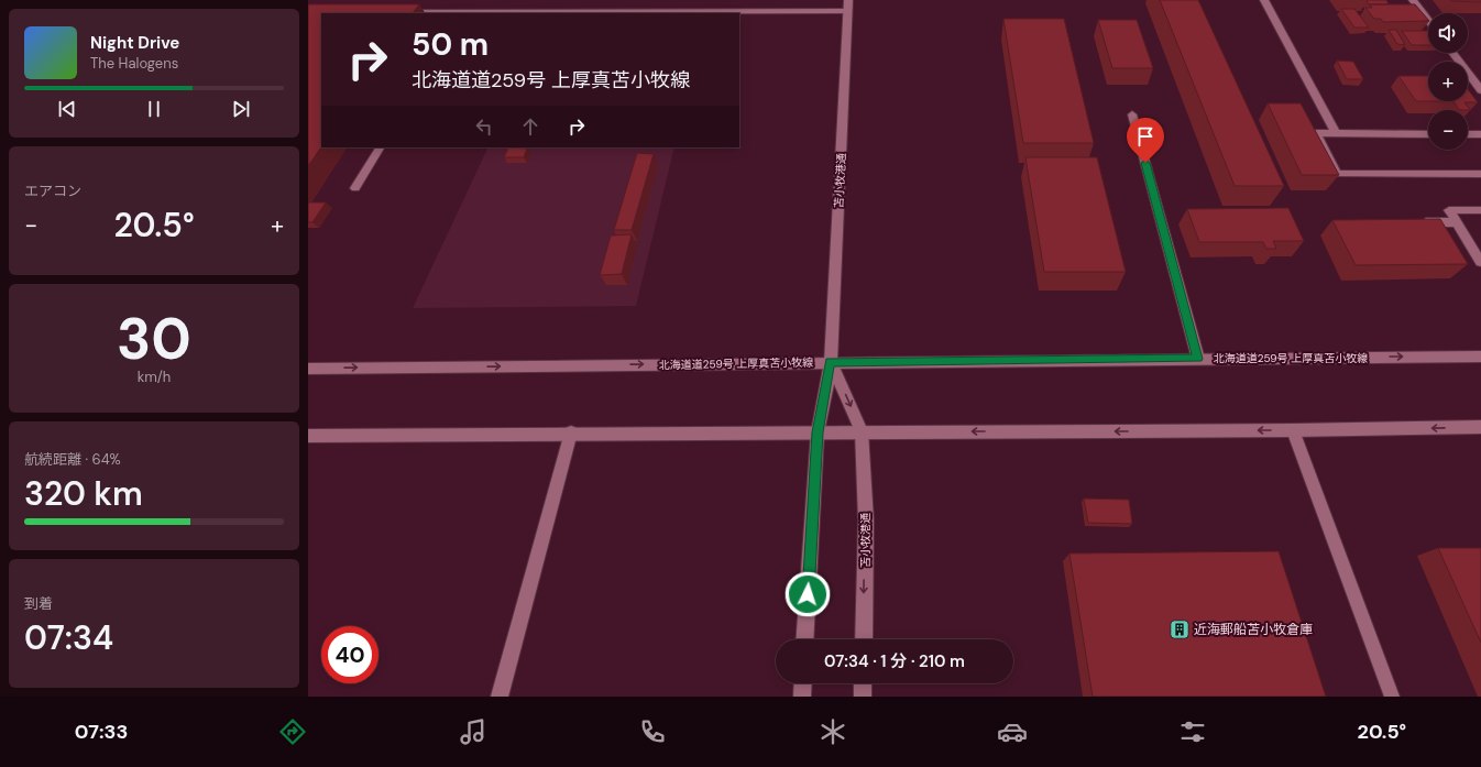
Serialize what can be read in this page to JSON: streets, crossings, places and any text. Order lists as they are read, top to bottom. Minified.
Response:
{"streets":{"main road":["苫小牧港通","北海道道259号 上厚真苫小牧線"]},"crossings":[["苫小牧港通","北海道道259号 上厚真苫小牧線"]],"places":{"building":["近海郵船苫小牧倉庫"]},"page":{"map_buttons":["+","−"],"turn":["50 m","北海道道259号 上厚真苫小牧線"],"song":["Night Drive","The Halogens"],"tile":["エアコン",["30","km/h"],["航続距離 · 64%","320 km"],["到着","07:34"]],"heat":["−","20.5°","+"],"limit":"40","trip":"07:34 · 1 分 · 210 m","tabs":["07:33","20.5°"]}}
